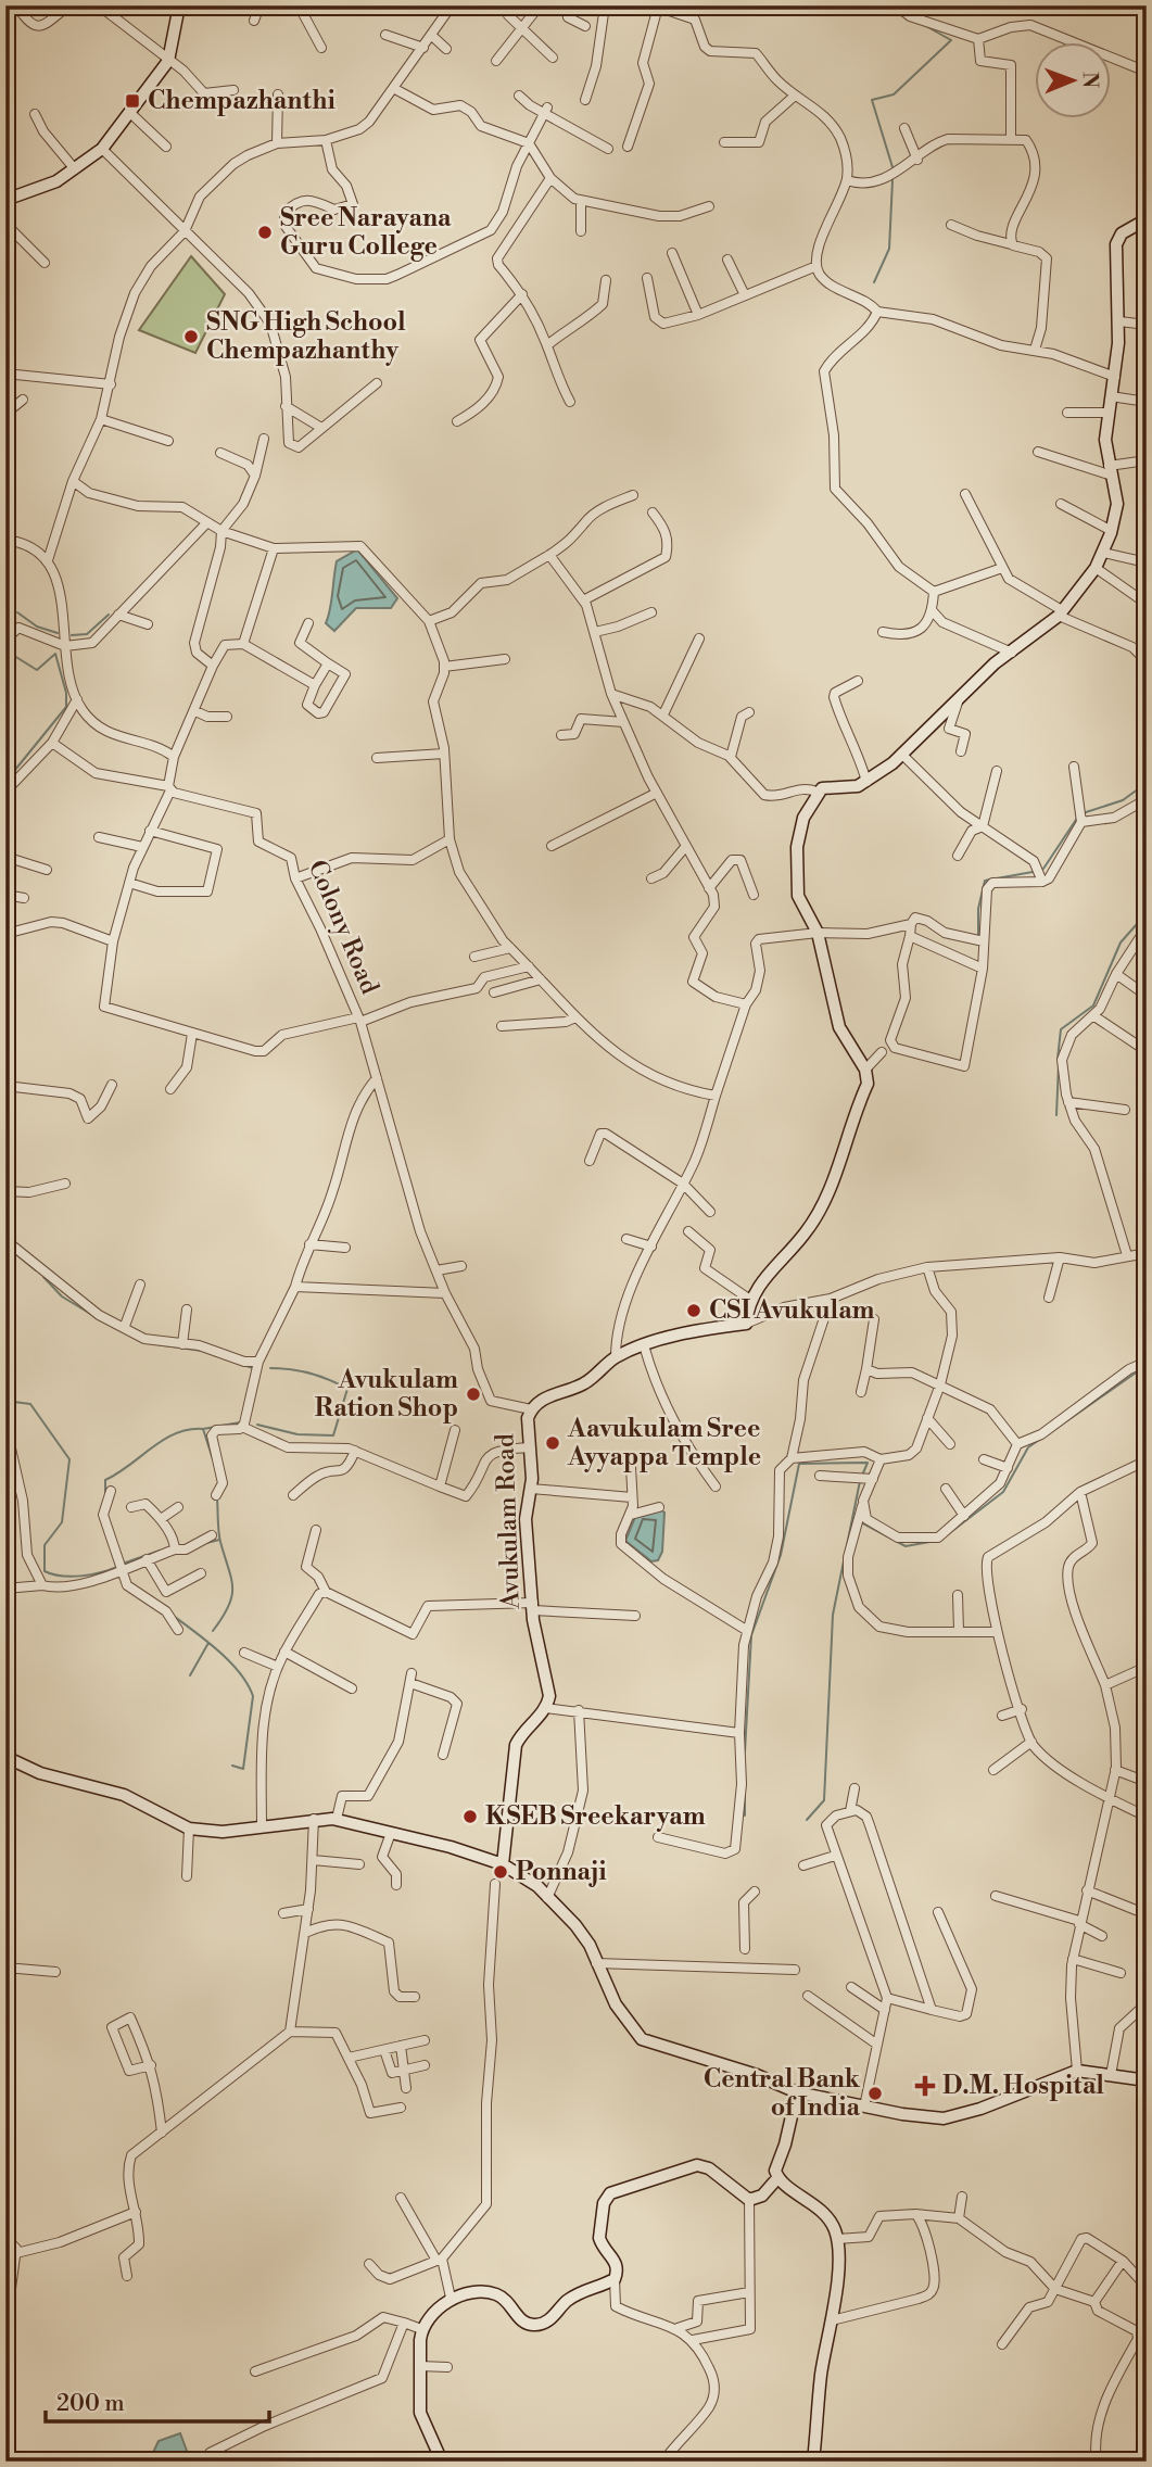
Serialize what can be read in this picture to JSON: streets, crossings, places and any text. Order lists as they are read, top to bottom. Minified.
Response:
{"streets":{"main road":["Avukulam Road"],"street":["Colony Road"]},"crossings":[["Colony Road","Avukulam Road"]],"places":{"transit":["Chempazhanthi"],"other":["Sree Narayana Guru College","SNG High School Chempazhanthy","CSI Avukulam","Avukulam Ration Shop","Aavukulam Sree Ayyappa Temple","KSEB Sreekaryam","Ponnaji","Central Bank of India"],"health":["D.M. Hospital"]},"scale_bar":"200 m","north":"right"}
